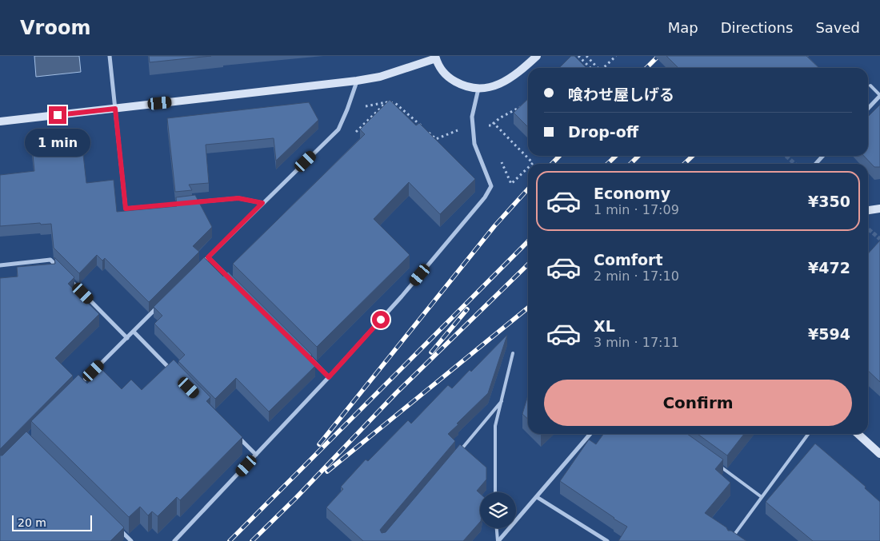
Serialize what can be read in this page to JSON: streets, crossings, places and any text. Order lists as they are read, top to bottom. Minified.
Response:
{"scale_bar":"20 m","page":{"header":"Vroom","nav":["Map","Directions","Saved"],"banner":["喰わせ屋しげる","Drop-off"],"bubble":"1 min","list":[{"name":"Economy","note":"1 min · 17:09","value":"¥350"},{"name":"Comfort","note":"2 min · 17:10","value":"¥472"},{"name":"XL","note":"3 min · 17:11","value":"¥594"}],"buttons":"Confirm","scale":"20 m"}}
